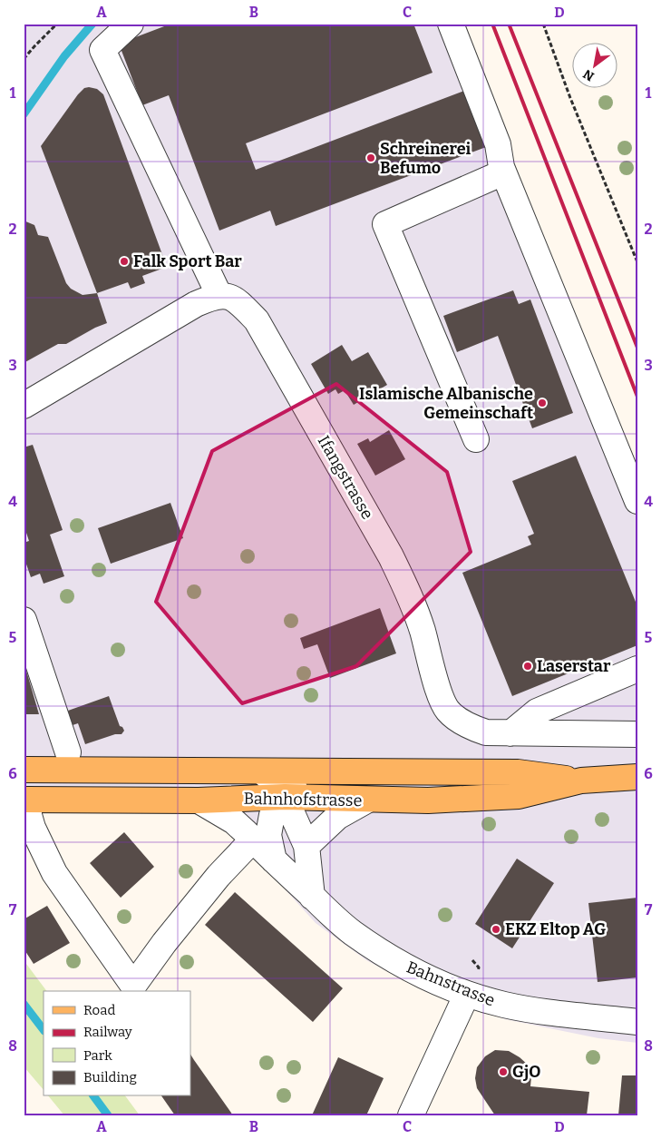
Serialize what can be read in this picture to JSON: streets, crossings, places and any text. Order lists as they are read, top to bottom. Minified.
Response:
{"streets":{"main road":["Bahnhofstrasse"],"street":["Ifangstrasse","Bahnstrasse"]},"crossings":[["Bahnhofstrasse","Bahnstrasse"]],"places":["Schreinerei Befumo","Falk Sport Bar","Islamische Albanische Gemeinschaft","Laserstar","EKZ Eltop AG","GjO"],"legend":["Road","Railway","Park","Building"],"north":"bottom left","grid":{"columns":["A","B","C","D"],"rows":["1","2","3","4","5","6","7","8"]}}
